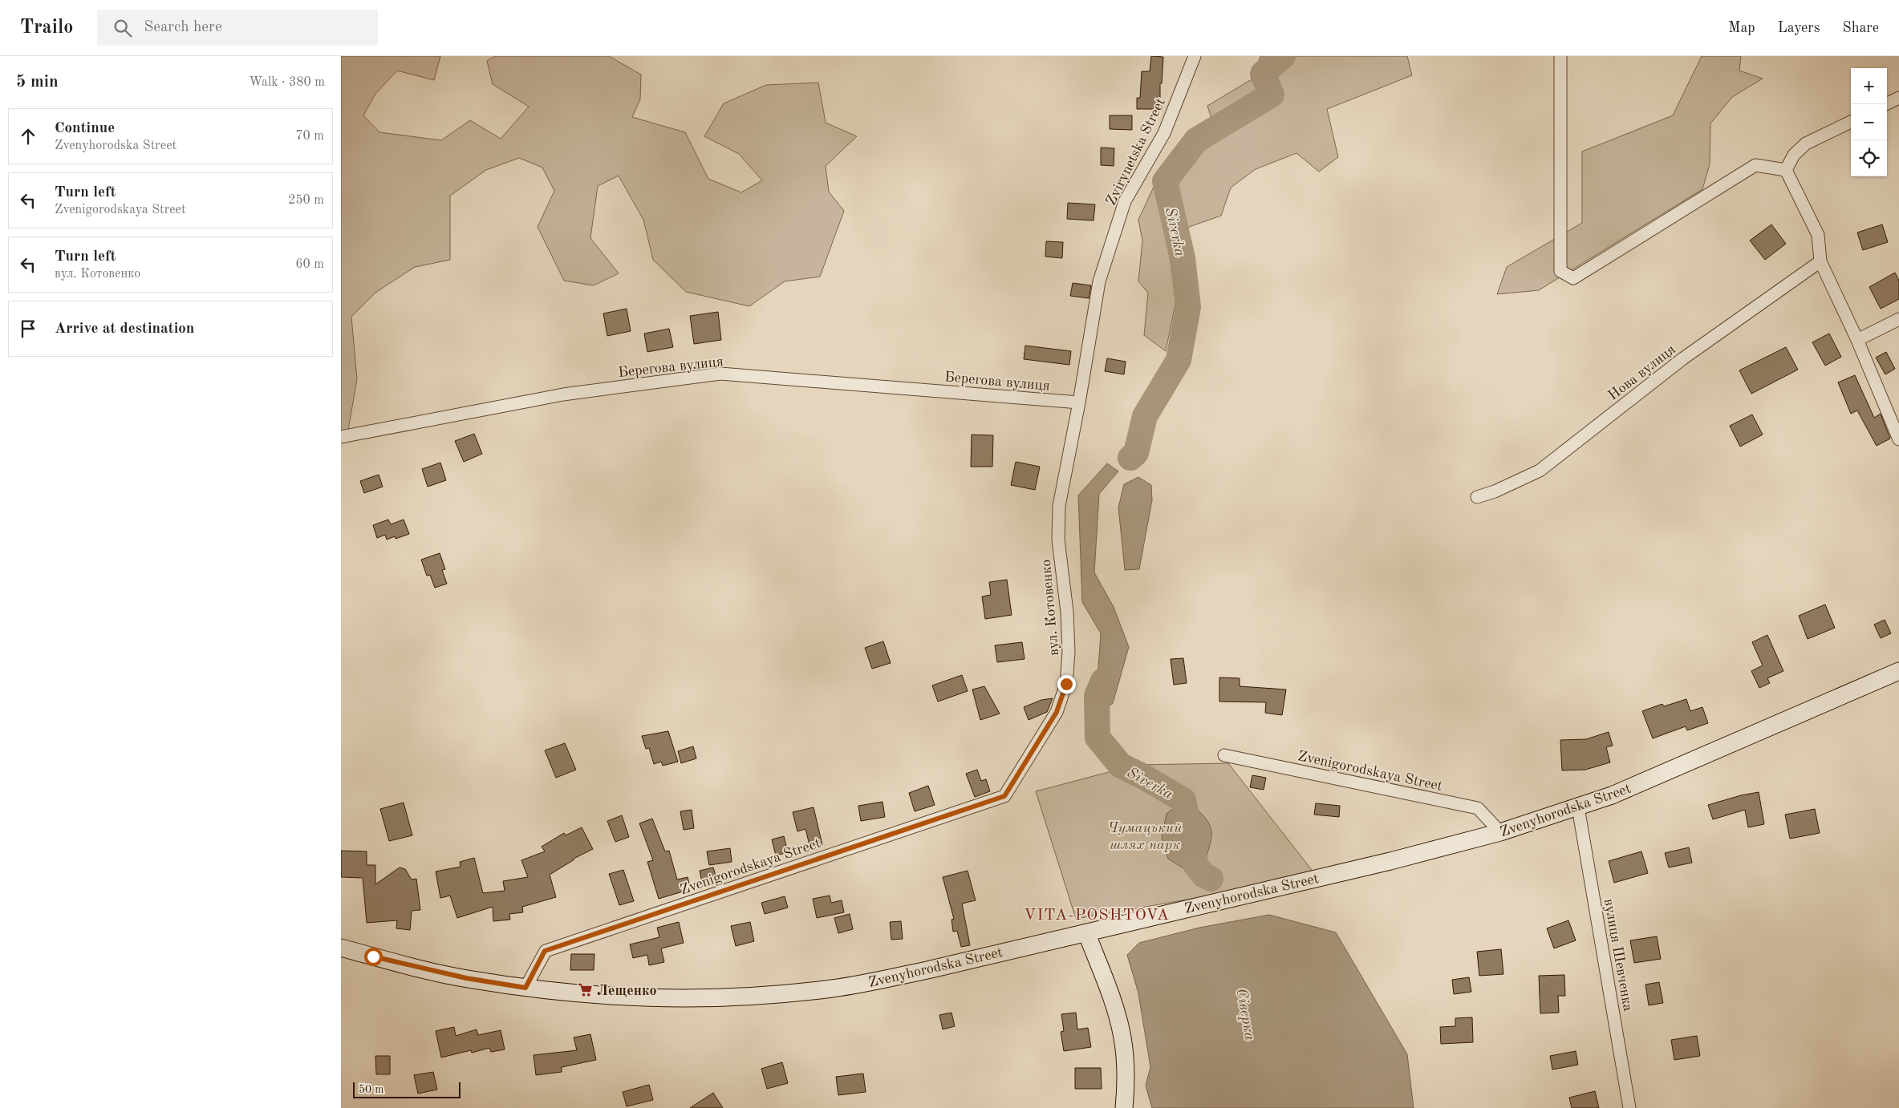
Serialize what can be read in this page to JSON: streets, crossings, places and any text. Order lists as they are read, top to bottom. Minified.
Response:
{"streets":{"street":["Zvirynetska Street","Берегова вулиця","Нова вулиця","вул. Котовенко","Zvenigorodskaya Street","Zvenyhorodska Street","вулиця Шевченка"]},"crossings":[["Zvirynetska Street","Берегова вулиця"],["Zvirynetska Street","вул. Котовенко"],["Берегова вулиця","вул. Котовенко"],["вул. Котовенко","Zvenigorodskaya Street"],["Zvenigorodskaya Street","Zvenyhorodska Street"],["Zvenyhorodska Street","вулиця Шевченка"]],"districts":["VITA-POSHTOVA"],"water":["Siverka","Сіверка"],"parks":["Чумацький шлях парк"],"places":{"supermarket":["Лещенко"]},"scale_bar":"50 m","page":{"header":"Trailo","search":"Search here","nav":["Map","Layers","Share"],"heading":["5 min","Walk · 380 m"],"map_buttons":["+","−"],"list":[["Continue","Zvenyhorodska Street","70 m"],["Turn left","Zvenigorodskaya Street","250 m"],["Turn left","вул. Котовенко","60 m"],"Arrive at destination"],"scale":"50 m"}}
